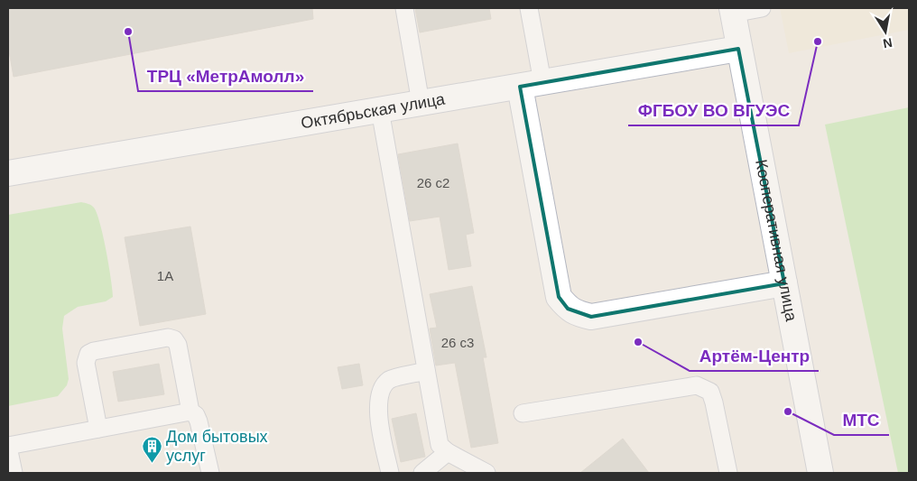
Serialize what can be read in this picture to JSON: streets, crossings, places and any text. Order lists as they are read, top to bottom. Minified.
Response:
{"streets":{"street":["Октябрьская улица","Кооперативная улица"]},"crossings":[["Октябрьская улица","Кооперативная улица"]],"places":{"other":["ТРЦ «МетрАмолл»","ФГБОУ ВО ВГУЭС","Артём-Центр","МТС"],"building":["Дом бытовых услуг"]},"house_numbers":["26 с2","1А","26 с3"],"north":"bottom"}
